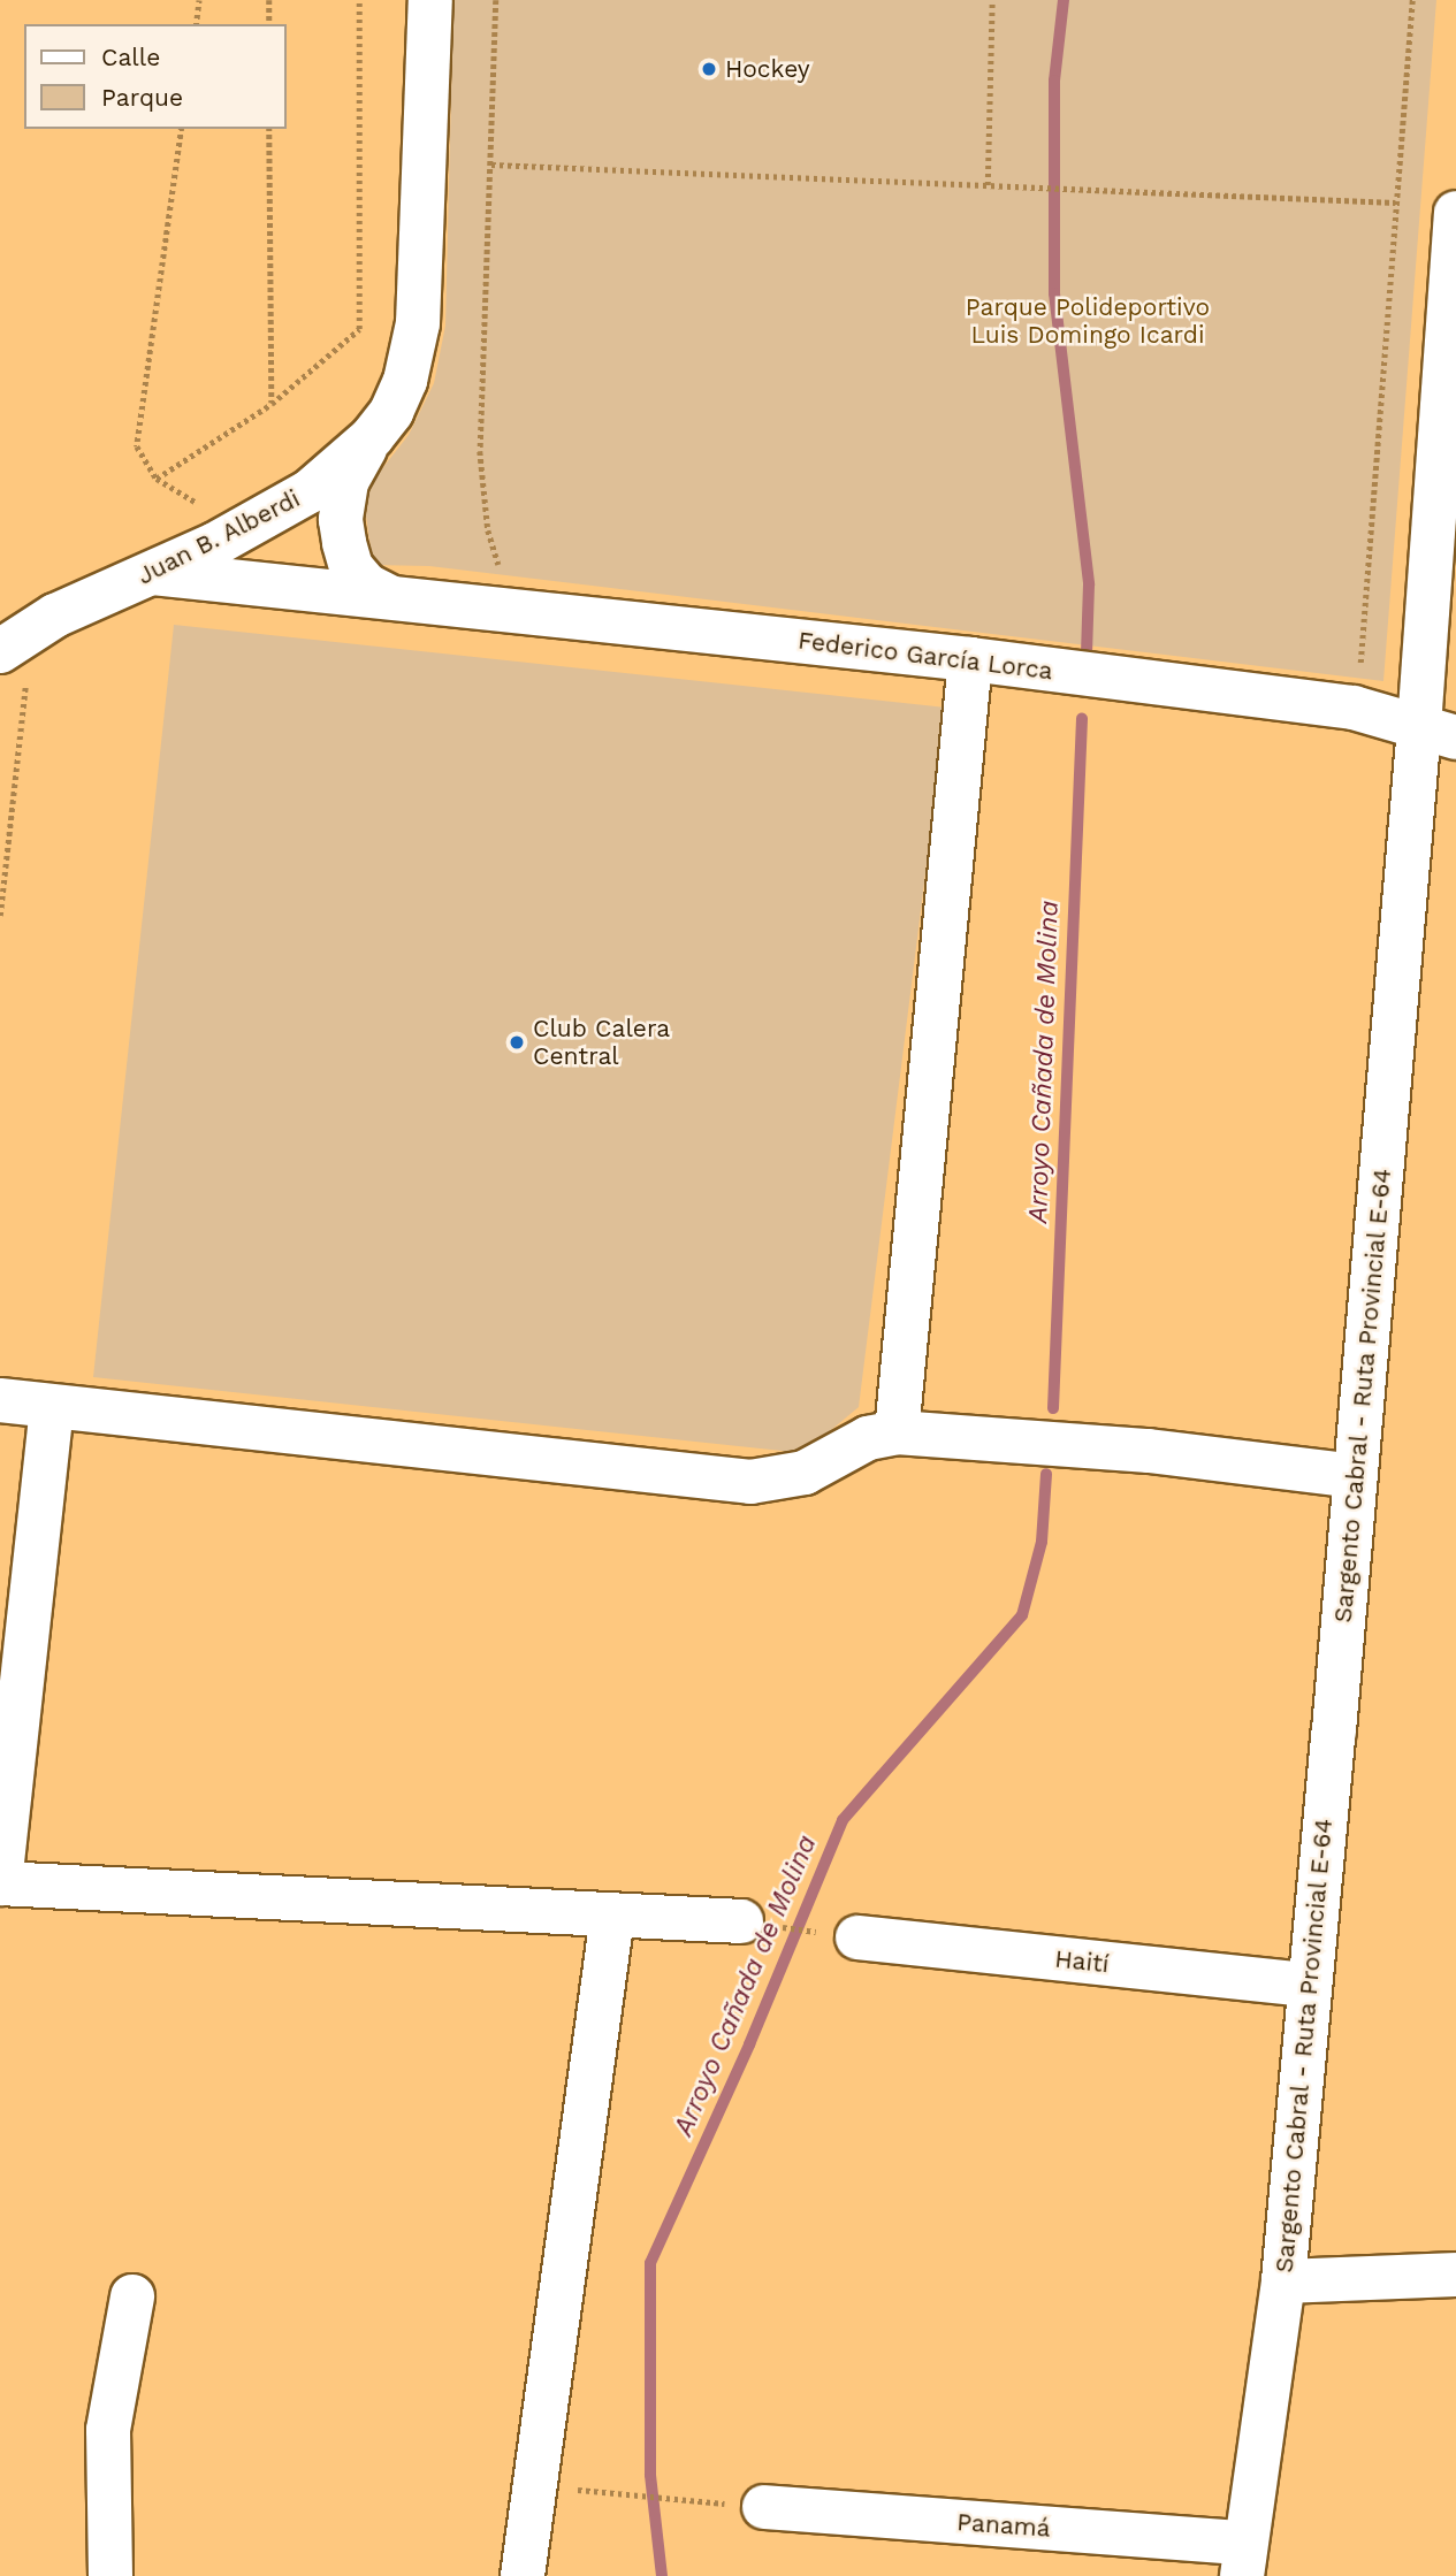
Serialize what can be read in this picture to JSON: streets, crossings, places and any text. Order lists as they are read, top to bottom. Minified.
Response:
{"streets":{"street":["Juan B. Alberdi","Federico García Lorca","Sargento Cabral - Ruta Provincial E-64","Haití","Panamá"]},"crossings":[["Juan B. Alberdi","Federico García Lorca"],["Federico García Lorca","Sargento Cabral - Ruta Provincial E-64"],["Sargento Cabral - Ruta Provincial E-64","Haití"],["Sargento Cabral - Ruta Provincial E-64","Panamá"]],"water":["Arroyo Cañada de Molina"],"parks":["Parque Polideportivo Luis Domingo Icardi"],"places":["Hockey","Club Calera Central"],"legend":["Calle","Parque"]}
